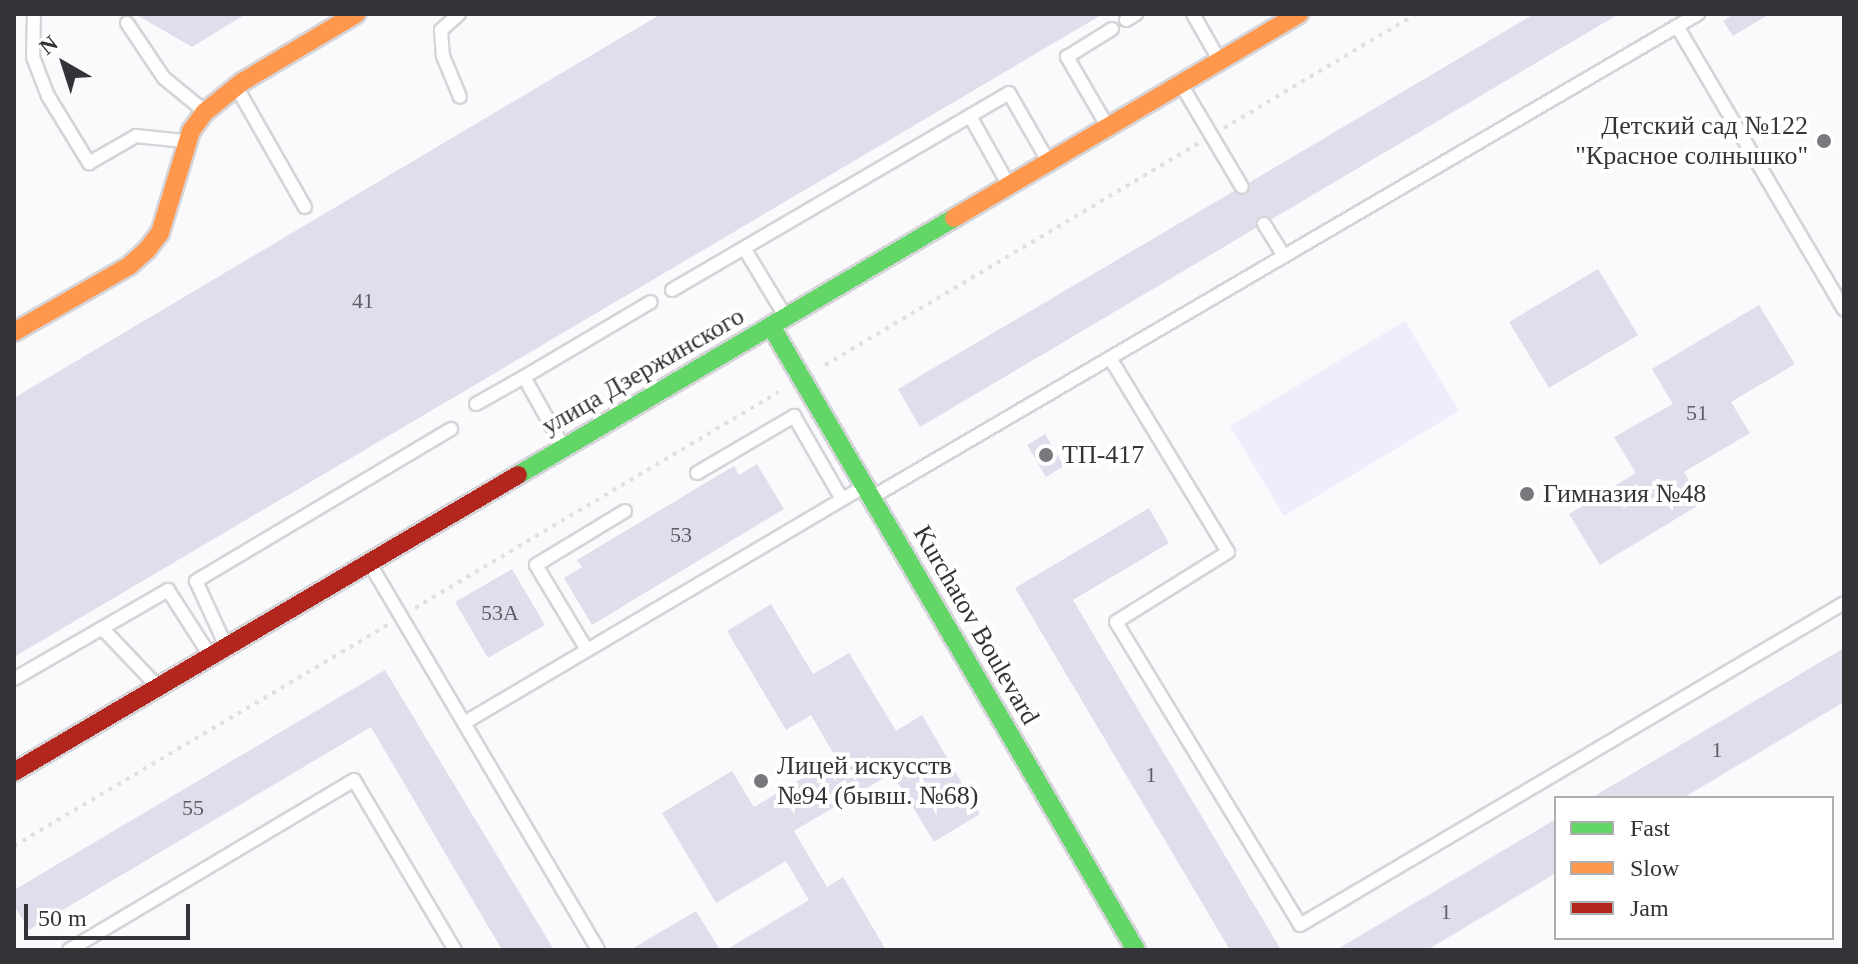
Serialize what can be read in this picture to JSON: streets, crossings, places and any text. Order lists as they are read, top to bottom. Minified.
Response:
{"streets":{"main road":["улица Дзержинского","Kurchatov Boulevard"]},"crossings":[["улица Дзержинского","Kurchatov Boulevard"]],"places":["Детский сад №122 \"Красное солнышко\"","ТП-417","Гимназия №48","Лицей искусств №94 (бывш. №68)"],"house_numbers":["41","51","53","53А","1","1","55","1"],"legend":["Fast","Slow","Jam"],"scale_bar":"50 m","north":"top left"}
